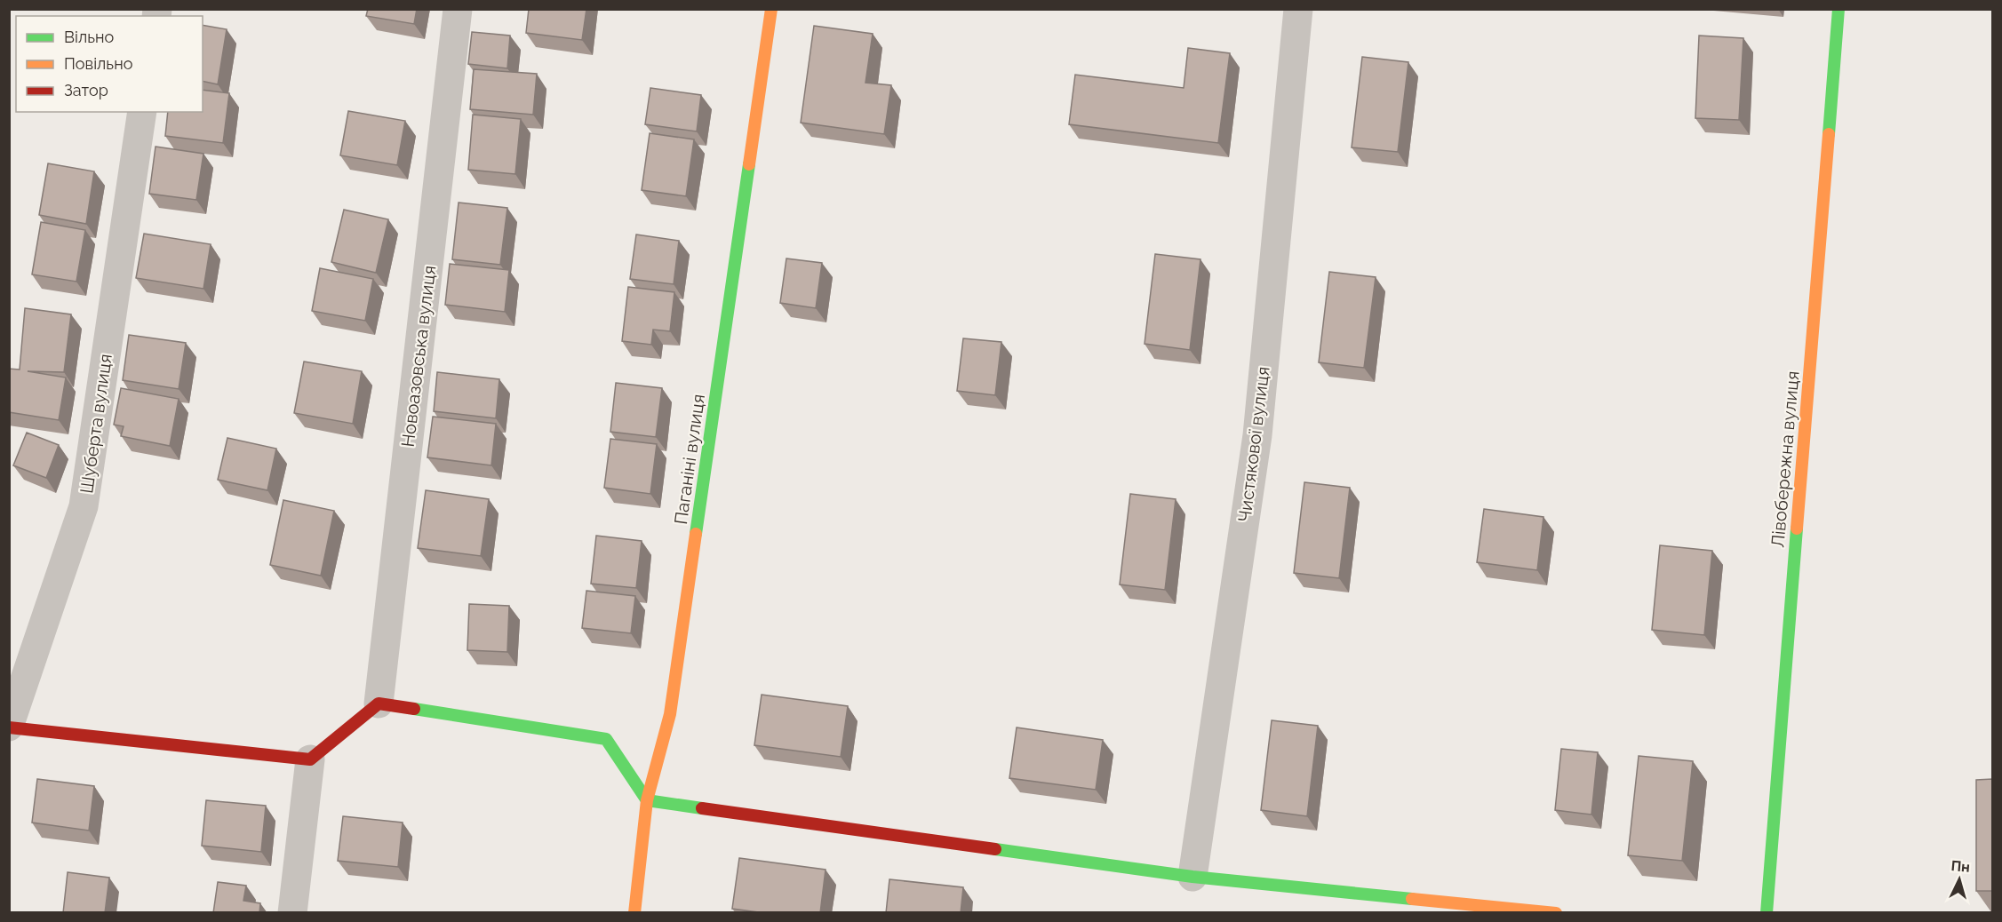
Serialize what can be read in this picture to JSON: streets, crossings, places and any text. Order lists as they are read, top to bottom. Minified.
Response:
{"streets":{"street":["Новоазовська вулиця","Шуберта вулиця","Чистякової вулиця","Паганіні вулиця","Лівобережна вулиця"]},"legend":["Вільно","Повільно","Затор"],"north":"top"}
